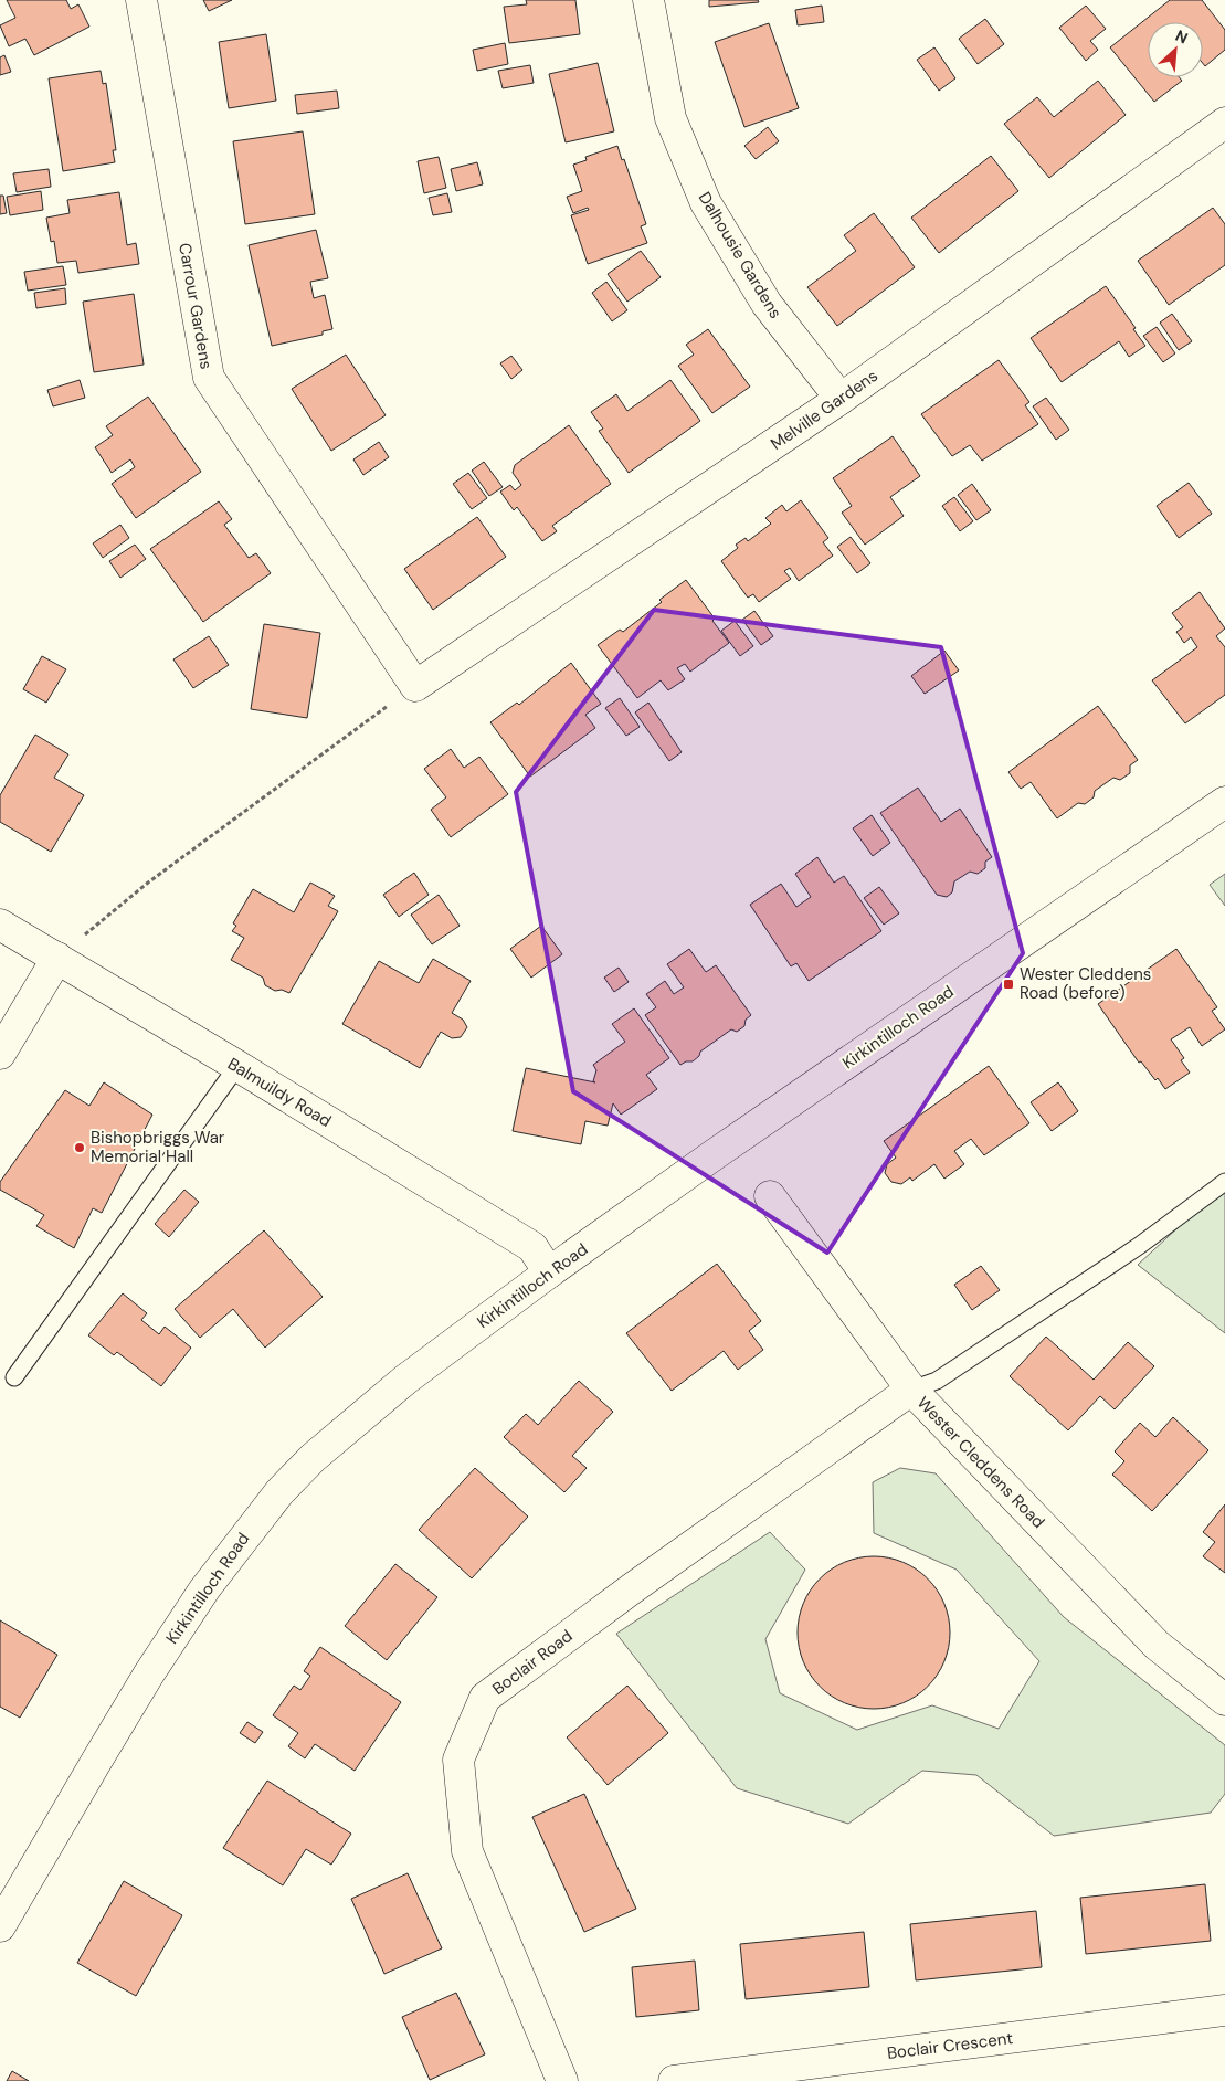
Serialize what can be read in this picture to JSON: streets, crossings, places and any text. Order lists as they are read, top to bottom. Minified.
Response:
{"streets":{"street":["Dalhousie Gardens","Carrour Gardens","Melville Gardens","Kirkintilloch Road","Balmuildy Road","Wester Cleddens Road","Boclair Road","Boclair Crescent"]},"crossings":[["Dalhousie Gardens","Melville Gardens"],["Carrour Gardens","Melville Gardens"],["Kirkintilloch Road","Balmuildy Road"],["Wester Cleddens Road","Boclair Road"]],"places":{"transit":["Wester Cleddens Road (before)"],"other":["Bishopbriggs War Memorial Hall"]},"north":"top right"}
